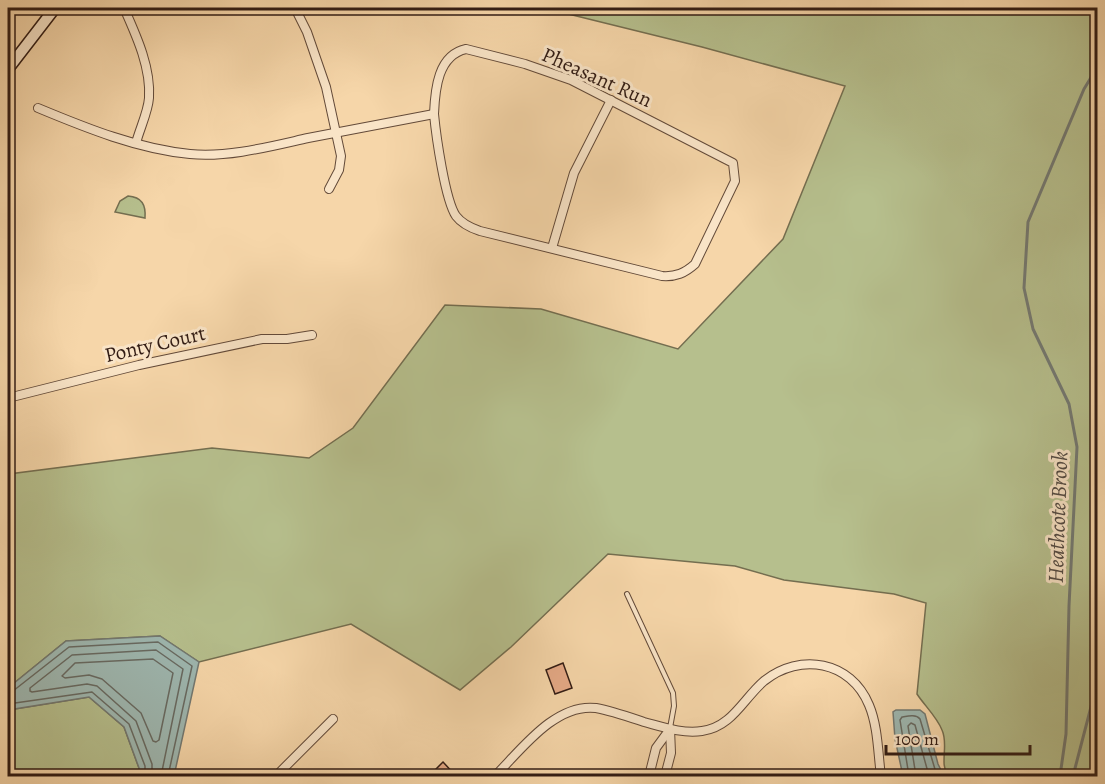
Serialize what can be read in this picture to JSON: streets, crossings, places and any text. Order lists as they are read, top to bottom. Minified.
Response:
{"streets":{"street":["Pheasant Run","Ponty Court"]},"water":["Heathcote Brook"],"scale_bar":"100 m"}
